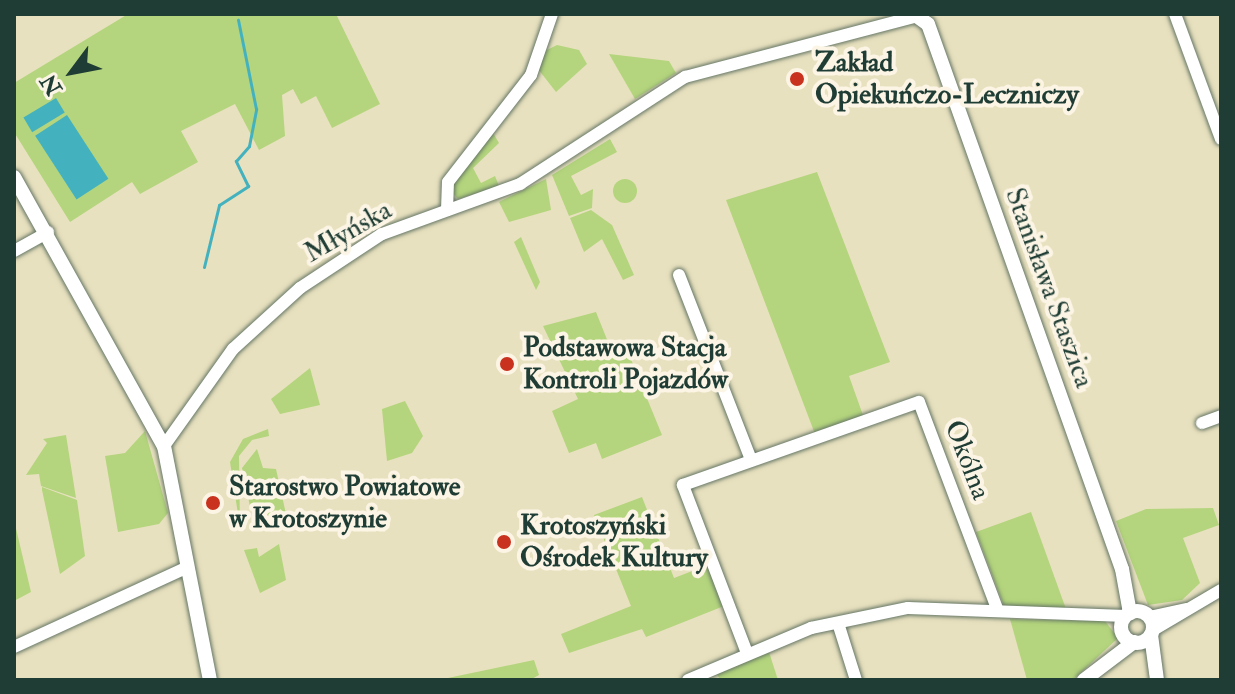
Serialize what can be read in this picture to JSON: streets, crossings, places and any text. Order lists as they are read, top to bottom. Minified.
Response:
{"streets":{"street":["Młyńska","Stanisława Staszica","Okólna"]},"places":["Zakład Opiekuńczo-Leczniczy","Podstawowa Stacja Kontroli Pojazdów","Starostwo Powiatowe w Krotoszynie","Krotoszyński Ośrodek Kultury"],"north":"bottom left"}
